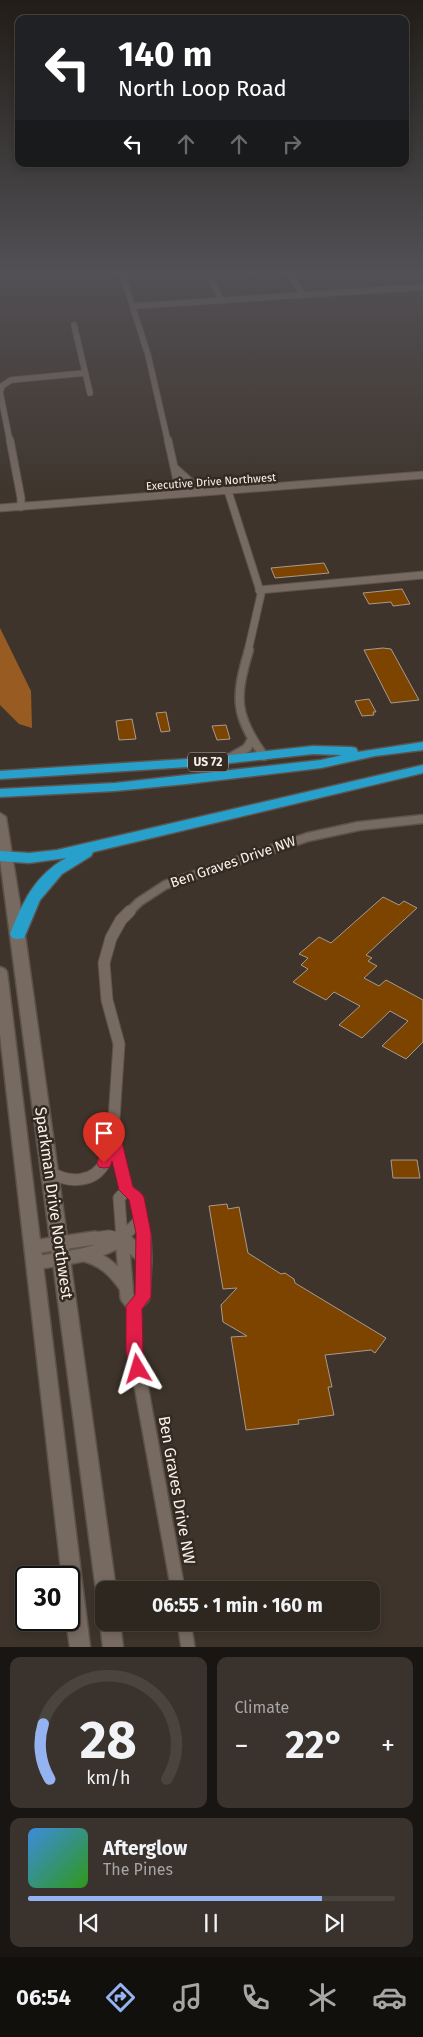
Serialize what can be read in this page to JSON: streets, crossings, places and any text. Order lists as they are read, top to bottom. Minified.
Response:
{"streets":{"highway":["US 72"],"main road":["Sparkman Drive Northwest"],"street":["Executive Drive Northwest","Ben Graves Drive NW"]},"page":{"turn":["140 m","North Loop Road"],"limit":"30","trip":"06:55 · 1 min · 160 m","tile":"Climate","heat":["−","22°","+"],"song":["Afterglow","The Pines"],"tabs":"06:54","gauge":["28","km/h"]}}
